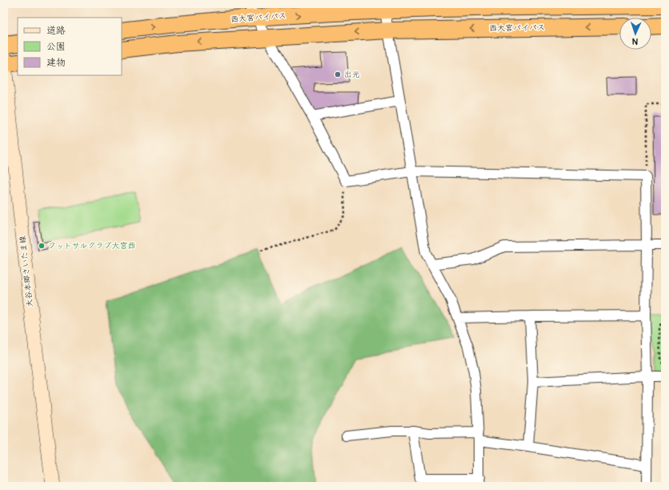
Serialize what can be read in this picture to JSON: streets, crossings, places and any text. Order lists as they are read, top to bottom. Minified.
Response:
{"streets":{"highway":["西大宮バイパス"],"main road":["大谷本郷さいたま線"]},"places":["出光","フットサルクラブ大宮西"],"legend":["道路","公園","建物"],"north":"bottom"}
